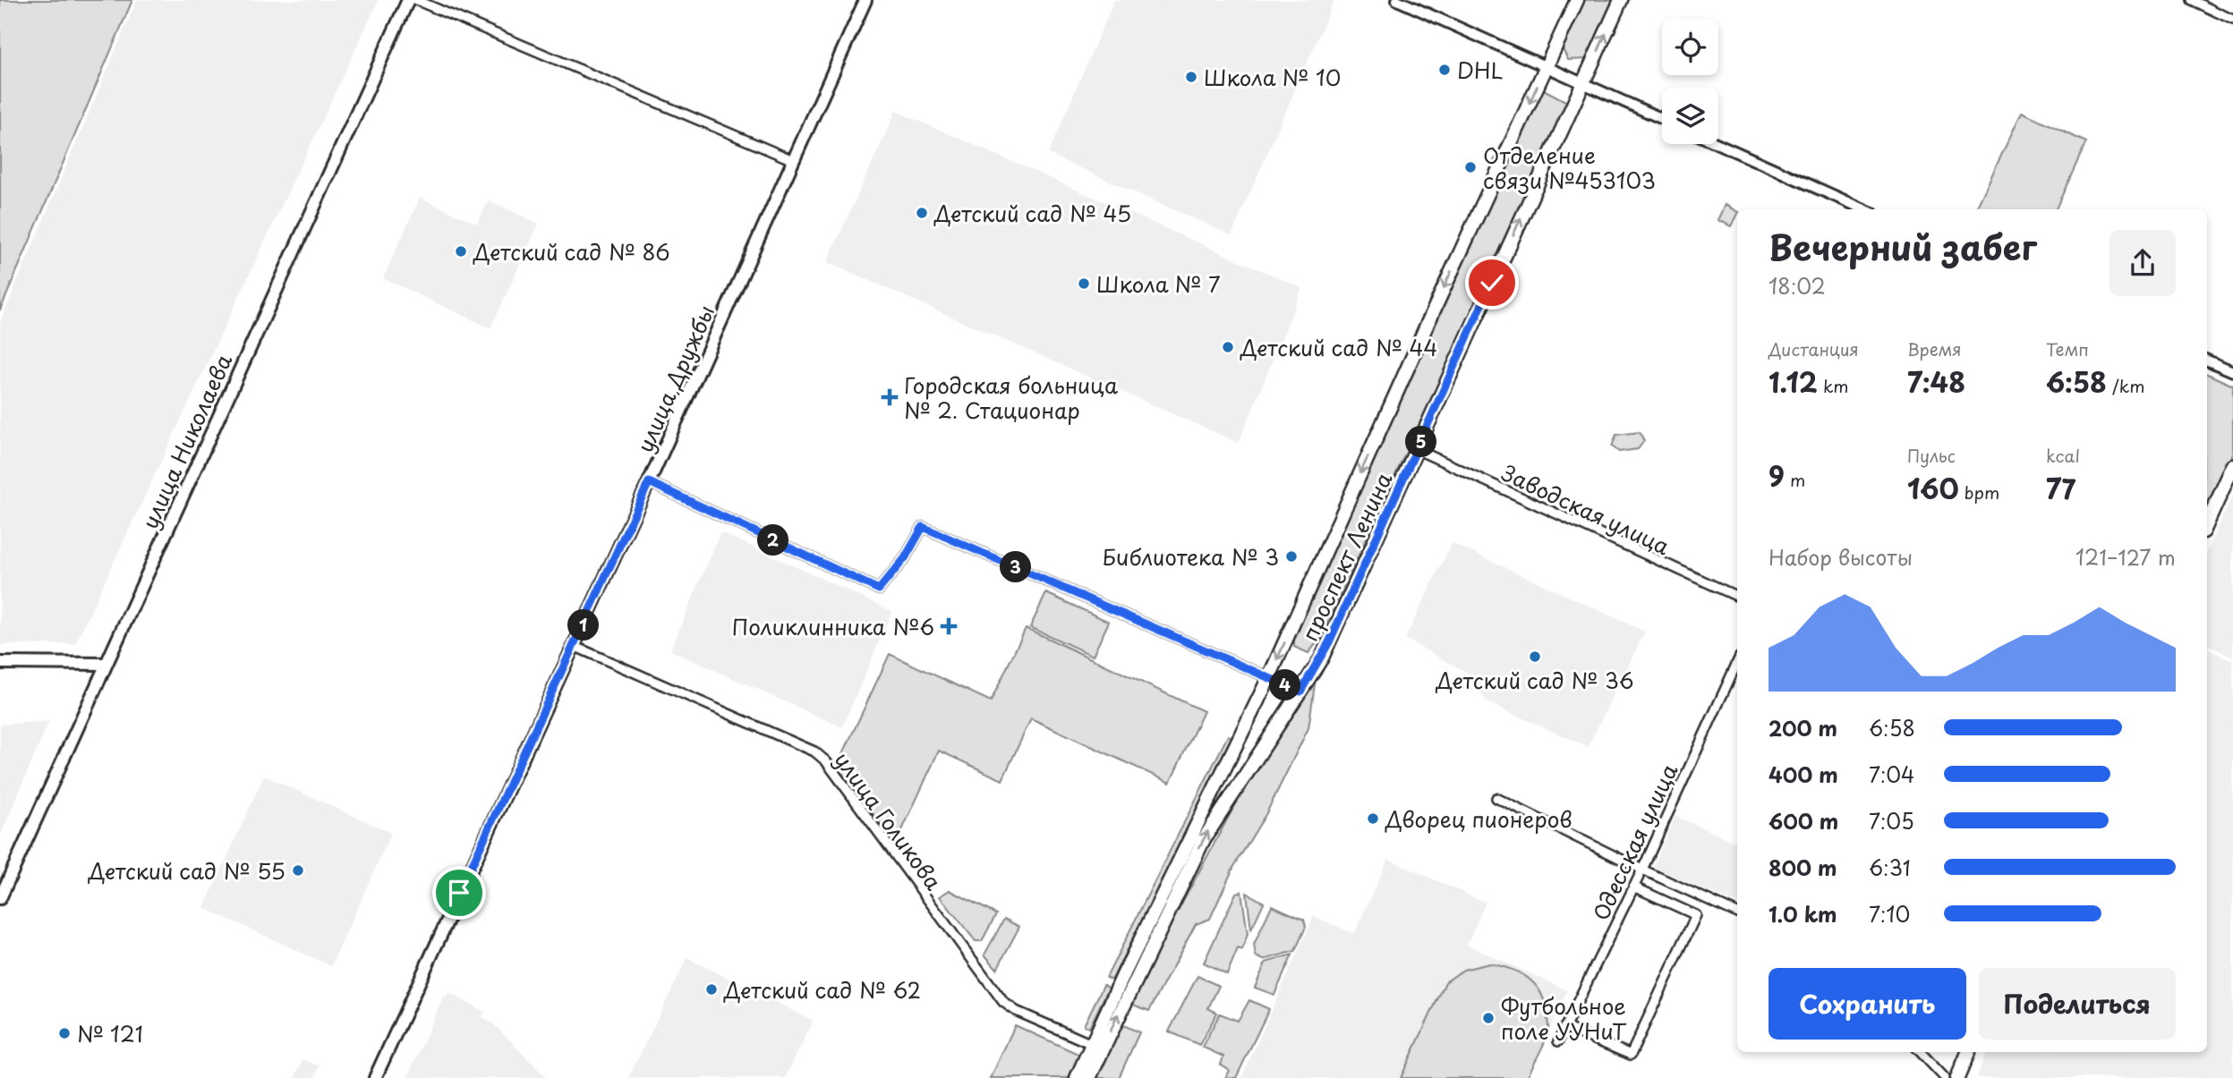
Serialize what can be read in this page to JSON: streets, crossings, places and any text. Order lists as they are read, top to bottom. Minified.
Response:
{"streets":{"main road":["улица Дружбы","улица Николаева","проспект Ленина"],"street":["Заводская улица","улица Голикова","Одесская улица"]},"crossings":[["улица Дружбы","улица Голикова"],["Заводская улица","проспект Ленина"],["проспект Ленина","улица Голикова"]],"places":{"other":["DHL","Школа № 10","Отделение связи №453103","Детский сад № 45","Детский сад № 86","Школа № 7","Детский сад № 44","Библиотека № 3","Детский сад № 36","Дворец пионеров","Детский сад № 55","Детский сад № 62","Футбольное поле УУНиТ","№ 121"],"health":["Городская больница № 2. Стационар","Поликлинника №6"]},"page":{"heading":["Вечерний забег","18:02"],"stats":[["Дистанция","1.12 km"],["Время","7:48"],["Темп","6:58 /km"],["9 m"],["Пульс","160 bpm"],["kcal","77"]],"pins":["5","2","3","1","4"],"chart":["Набор высоты","121–127 m"],"list":[{"name":"200 m","note":"6:58"},{"name":"400 m","note":"7:04"},{"name":"600 m","note":"7:05"},{"name":"800 m","note":"6:31"},{"name":"1.0 km","note":"7:10"}],"buttons":["Сохранить","Поделиться"]}}
